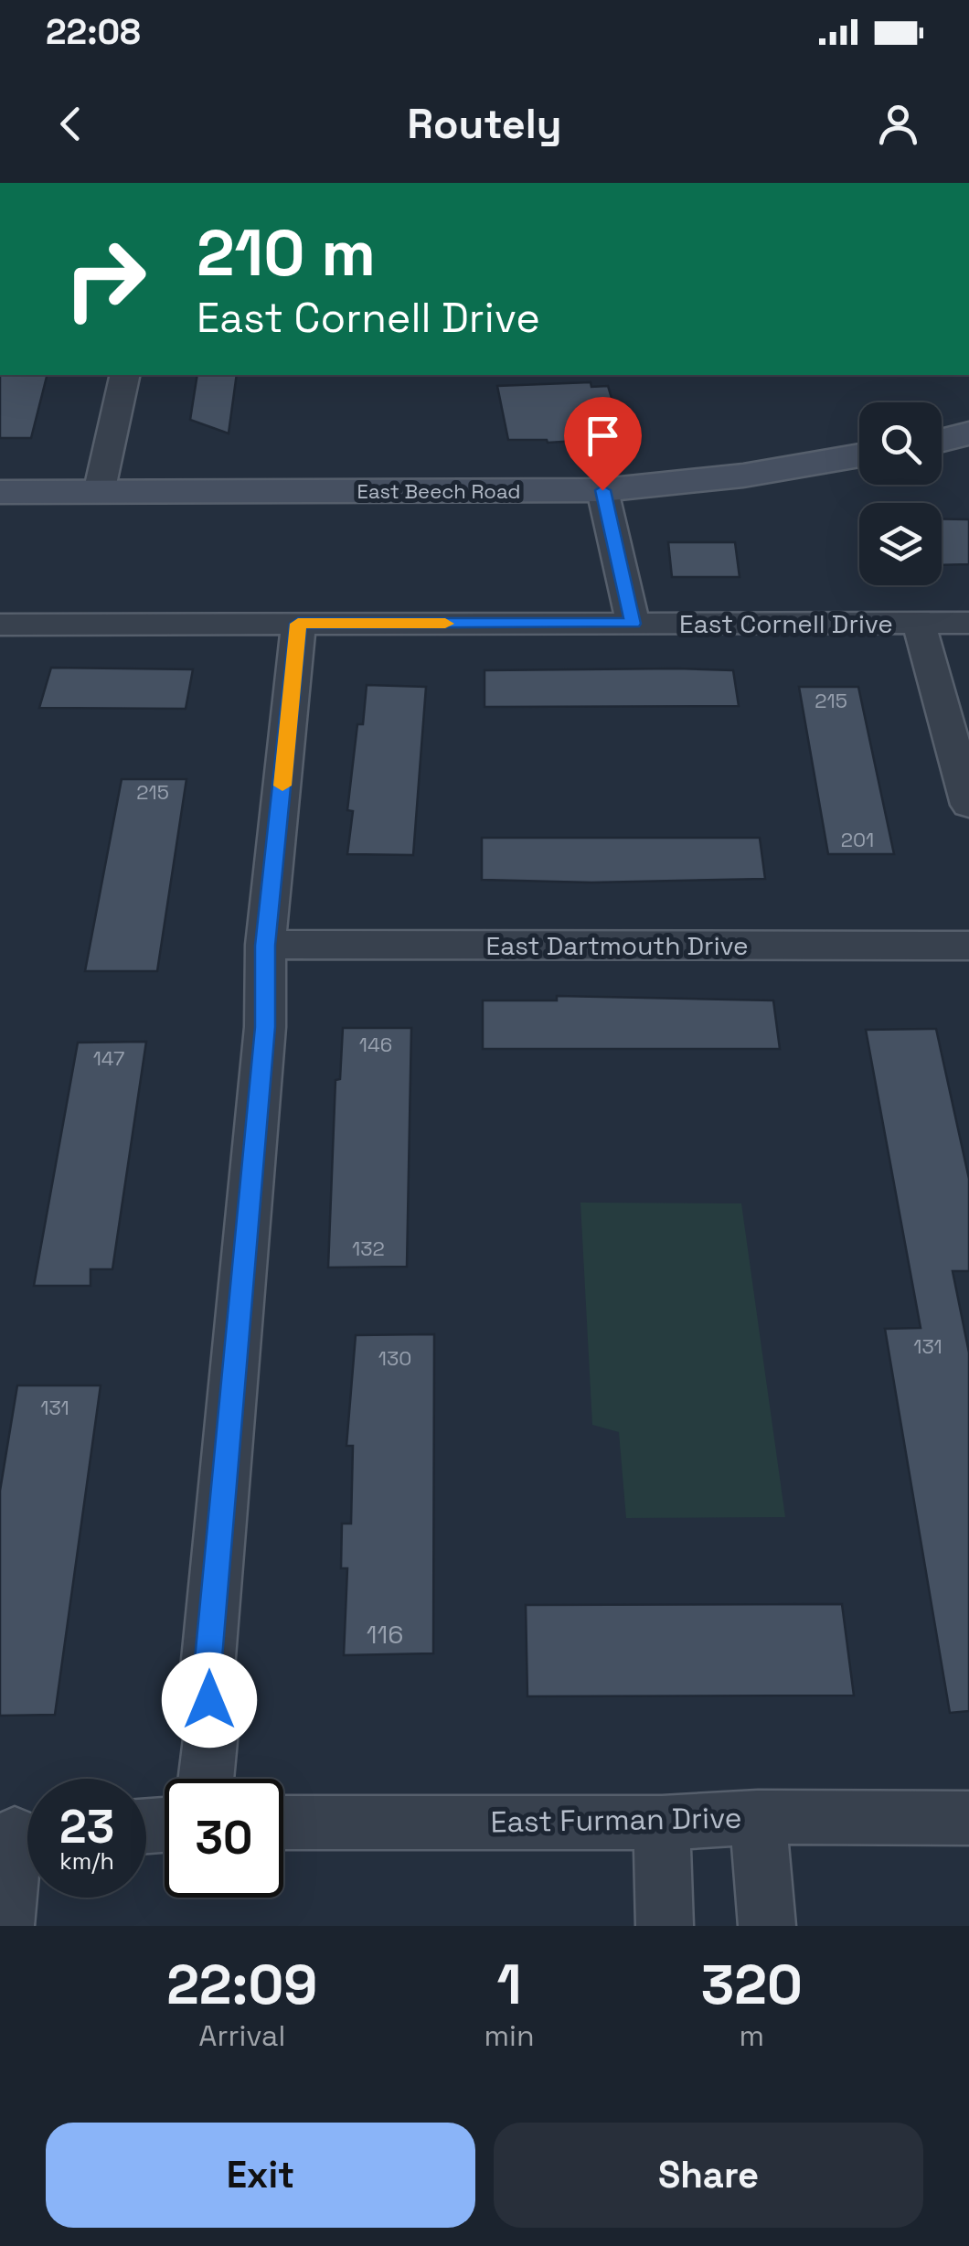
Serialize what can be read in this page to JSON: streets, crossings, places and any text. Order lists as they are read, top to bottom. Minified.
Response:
{"streets":{"street":["East Beech Road","East Cornell Drive","East Dartmouth Drive","East Furman Drive"]},"house_numbers":["215","215","201","146","147","132","131","130","131","116"],"page":{"status":"22:08","header":"Routely","turn":["210 m","East Cornell Drive"],"speed":"23 km/h","limit":"30","eta":["22:09","Arrival","1","min","320","m"],"buttons":["Exit","Share"]}}
